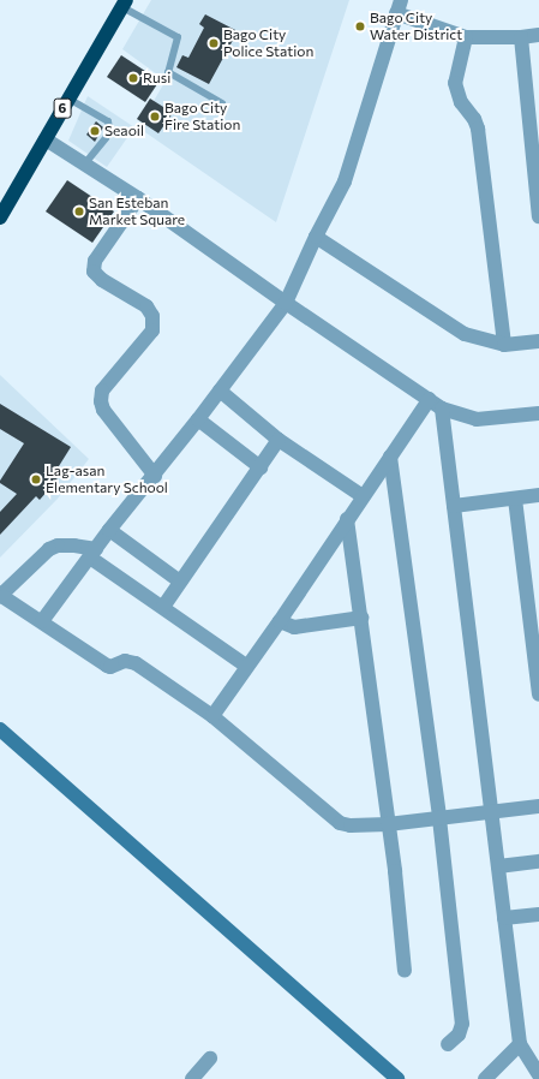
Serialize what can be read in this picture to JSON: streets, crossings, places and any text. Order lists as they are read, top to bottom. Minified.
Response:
{"streets":{"highway":["6"]},"places":["Bago City Water District","Bago City Police Station","Rusi","Bago City Fire Station","Seaoil","San Esteban Market Square","Lag-asan Elementary School"]}
